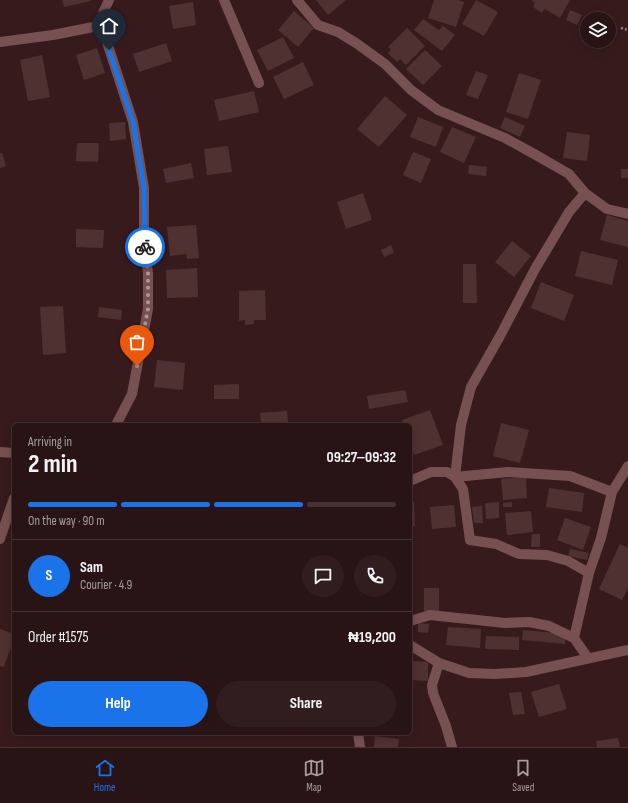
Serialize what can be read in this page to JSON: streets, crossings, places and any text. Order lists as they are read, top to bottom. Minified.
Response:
{"page":{"heading":["2 min","Arriving in","09:27–09:32"],"panel":["Sam","Courier · 4.9","Order #1575","₦19,200"],"bar":"On the way · 90 m","round":"S","buttons":["Help","Share"],"tabs":["Home","Map","Saved"]}}
